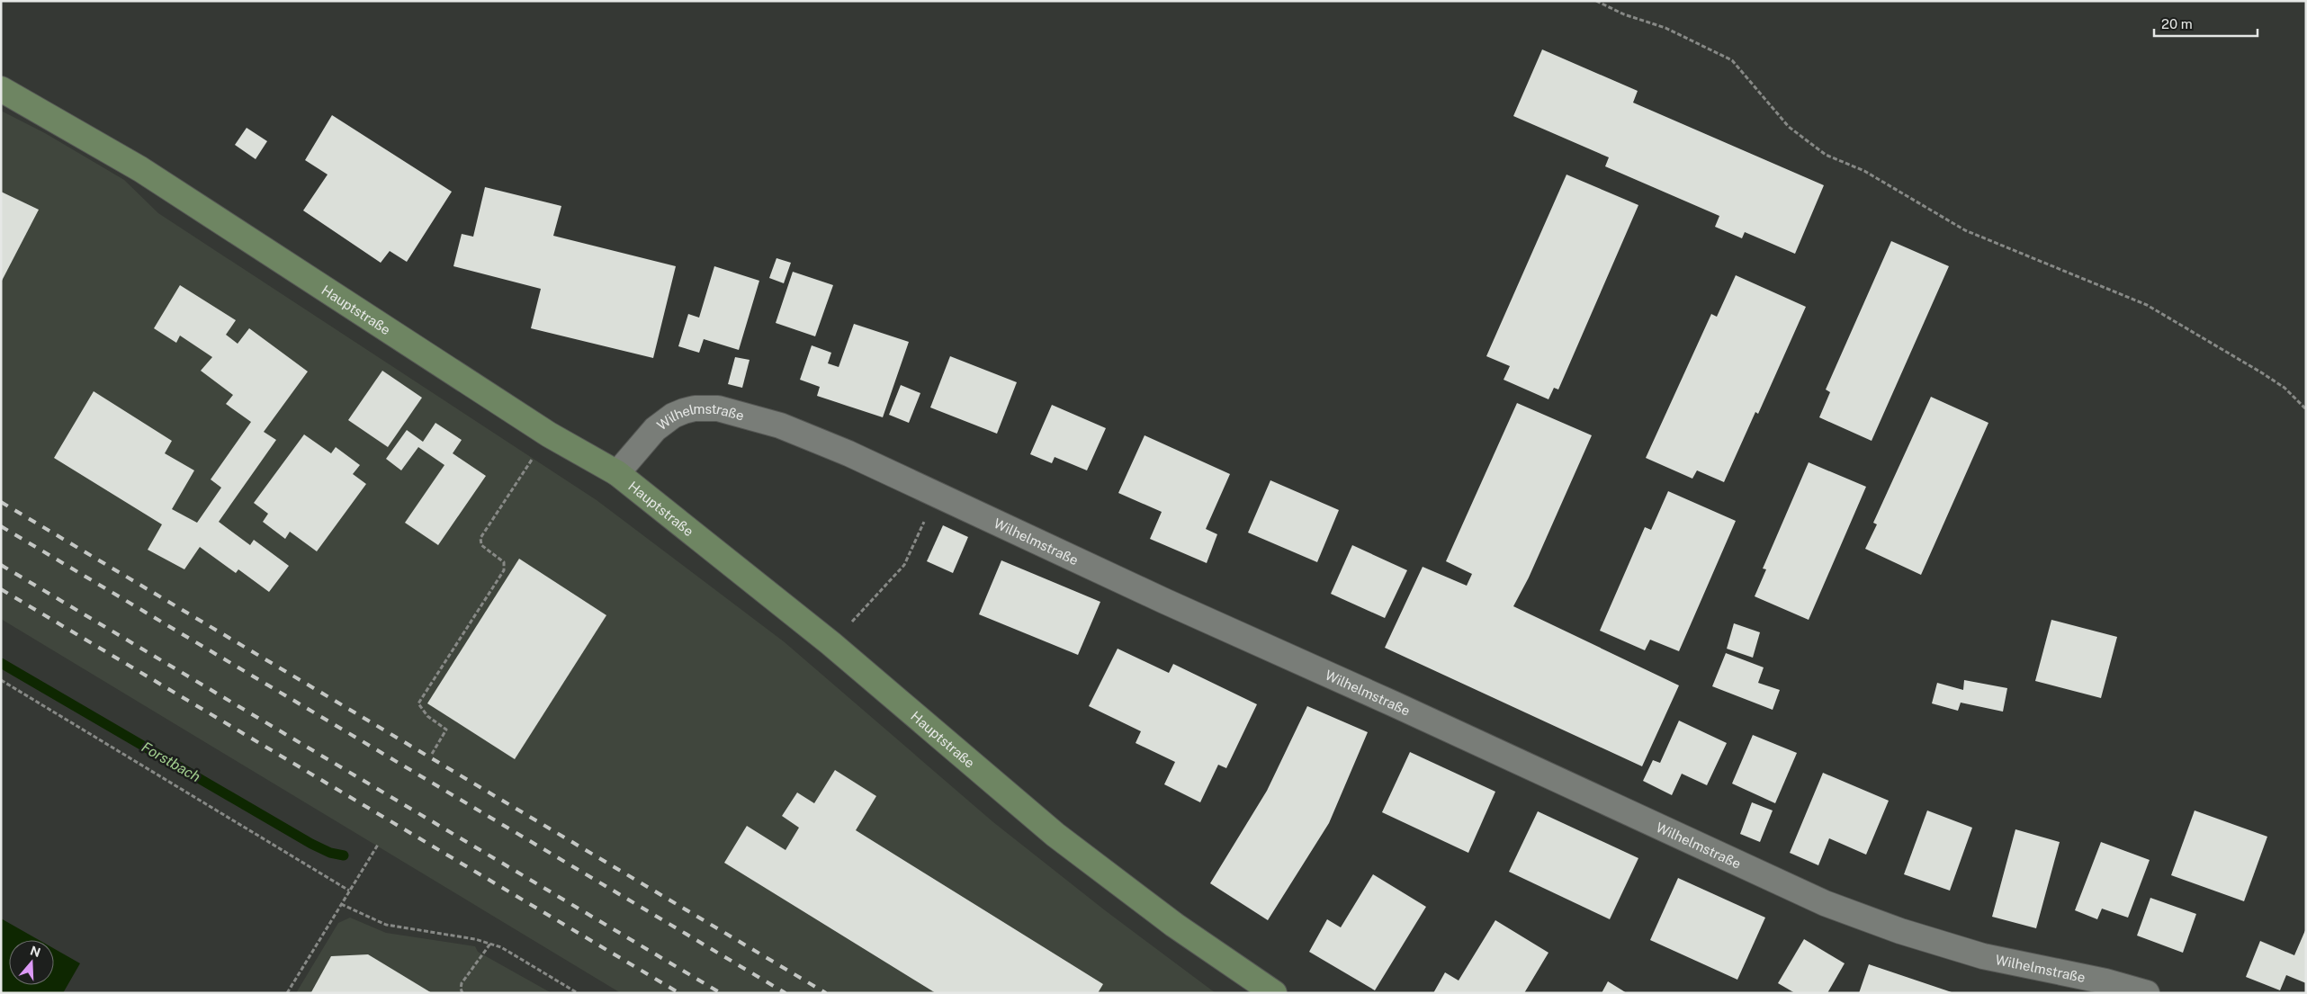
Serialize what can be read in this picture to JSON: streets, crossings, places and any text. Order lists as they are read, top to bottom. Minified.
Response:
{"streets":{"main road":["Hauptstraße"],"street":["Wilhelmstraße"]},"crossings":[["Hauptstraße","Wilhelmstraße"]],"water":["Forstbach"],"scale_bar":"20 m","north":"top"}
